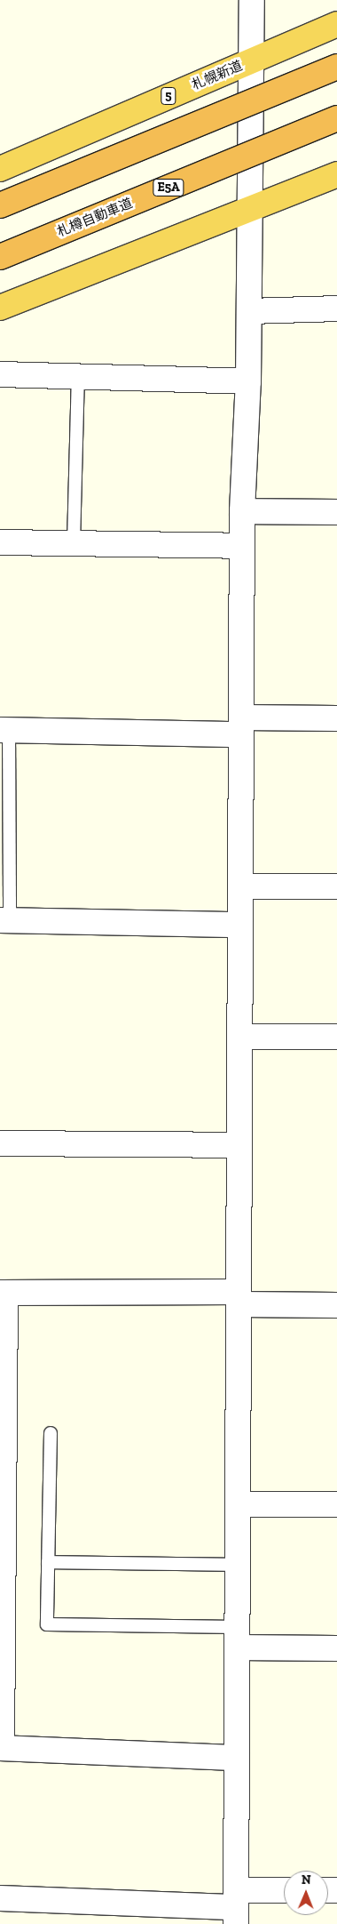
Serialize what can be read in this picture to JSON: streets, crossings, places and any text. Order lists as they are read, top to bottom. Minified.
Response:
{"streets":{"highway":["札幌新道","5","E5A","札樽自動車道"]},"north":"top"}
